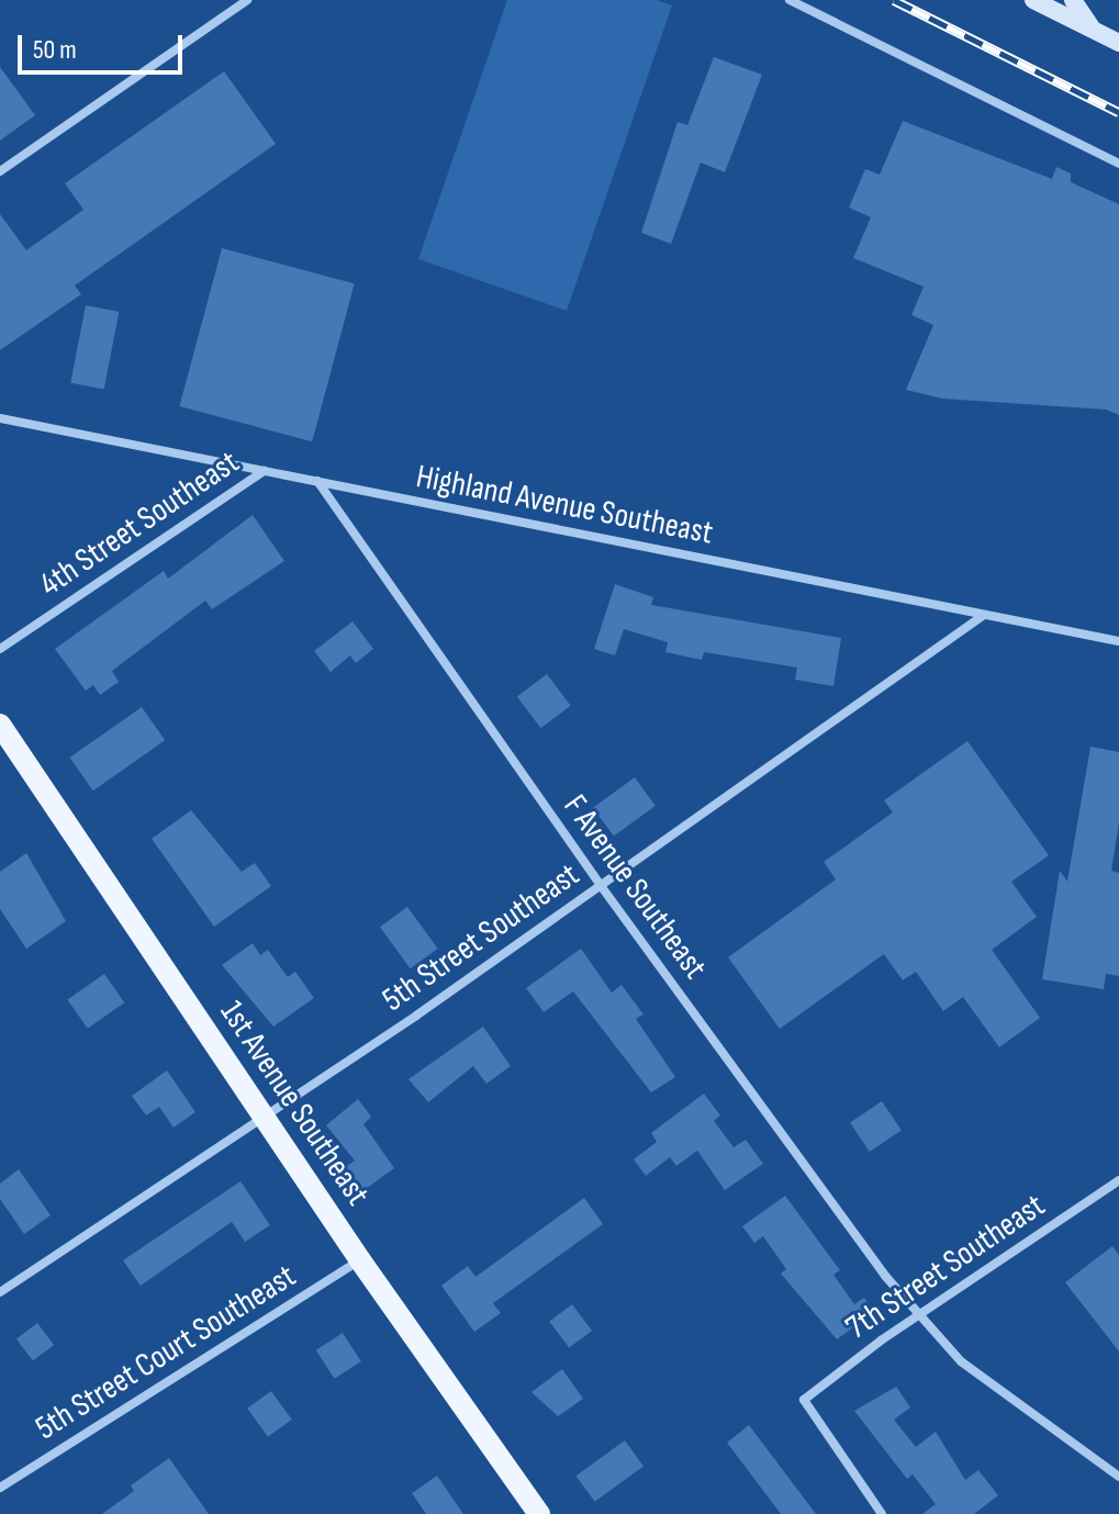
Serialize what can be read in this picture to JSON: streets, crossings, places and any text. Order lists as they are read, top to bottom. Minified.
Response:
{"streets":{"main road":["1st Avenue Southeast"],"street":["Highland Avenue Southeast","4th Street Southeast","F Avenue Southeast","5th Street Southeast","7th Street Southeast","5th Street Court Southeast"]},"crossings":[["Highland Avenue Southeast","4th Street Southeast"],["Highland Avenue Southeast","F Avenue Southeast"],["Highland Avenue Southeast","5th Street Southeast"],["F Avenue Southeast","5th Street Southeast"],["F Avenue Southeast","7th Street Southeast"],["5th Street Southeast","1st Avenue Southeast"],["1st Avenue Southeast","5th Street Court Southeast"]],"scale_bar":"50 m"}
